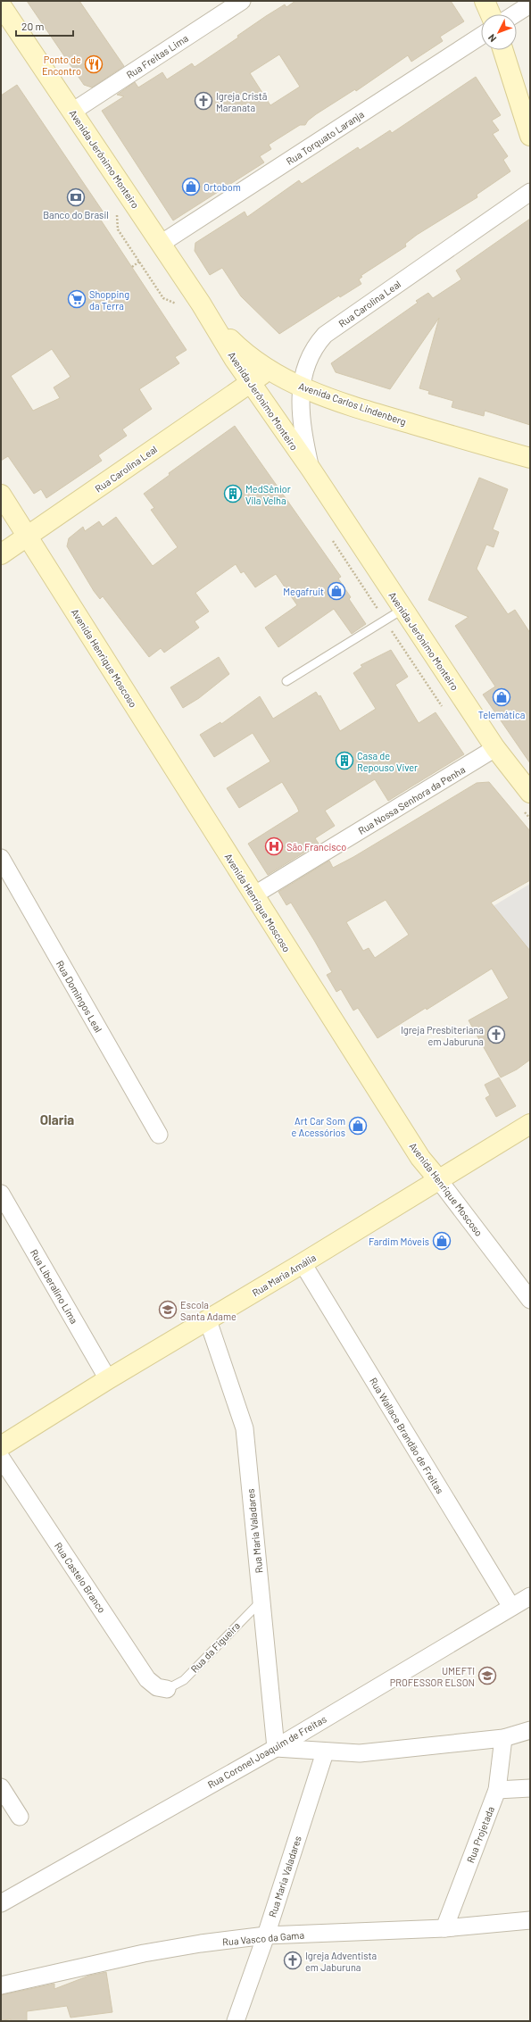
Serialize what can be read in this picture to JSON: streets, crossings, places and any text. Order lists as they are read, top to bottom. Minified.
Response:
{"streets":{"main road":["Avenida Jerônimo Monteiro","Rua Carolina Leal","Avenida Carlos Lindenberg","Avenida Henrique Moscoso","Rua Maria Amália"],"street":["Rua Freitas Lima","Rua Torquato Laranja","Rua Nossa Senhora da Penha","Rua Domingos Leal","Rua Liberalino Lima","Rua Wallace Brandão de Freitas","Rua Maria Valadares","Rua Castelo Branco","Rua Coronel Joaquim de Freitas","Rua Projetada","Rua Vasco da Gama"],"lane":["Rua da Figueira"]},"crossings":[["Rua Freitas Lima","Avenida Jerônimo Monteiro"],["Rua Torquato Laranja","Avenida Jerônimo Monteiro"],["Avenida Jerônimo Monteiro","Rua Carolina Leal"],["Avenida Jerônimo Monteiro","Avenida Carlos Lindenberg"],["Avenida Jerônimo Monteiro","Rua Nossa Senhora da Penha"],["Rua Carolina Leal","Avenida Carlos Lindenberg"],["Rua Carolina Leal","Avenida Henrique Moscoso"],["Avenida Henrique Moscoso","Rua Nossa Senhora da Penha"],["Avenida Henrique Moscoso","Rua Maria Amália"],["Rua Maria Amália","Rua Liberalino Lima"],["Rua Maria Amália","Rua Wallace Brandão de Freitas"],["Rua Maria Amália","Rua Maria Valadares"],["Rua Wallace Brandão de Freitas","Rua Coronel Joaquim de Freitas"],["Rua Maria Valadares","Rua da Figueira"],["Rua Maria Valadares","Rua Coronel Joaquim de Freitas"],["Rua Maria Valadares","Rua Vasco da Gama"],["Rua Castelo Branco","Rua da Figueira"],["Rua Projetada","Rua Vasco da Gama"]],"districts":["Olaria"],"places":{"restaurant":["Ponto de Encontro"],"church":["Igreja Cristã Maranata","Igreja Presbiteriana em Jaburuna","Igreja Adventista em Jaburuna"],"shop":["Ortobom","Megafruit","Telemática","Art Car Som e Acessórios","Fardim Móveis"],"bank":["Banco do Brasil"],"supermarket":["Shopping da Terra"],"building":["MedSênior Vila Velha","Casa de Repouso Viver"],"hospital":["São Francisco"],"school or university":["Escola Santa Adame","UMEFTI PROFESSOR ELSON"]},"scale_bar":"20 m","north":"bottom left"}
